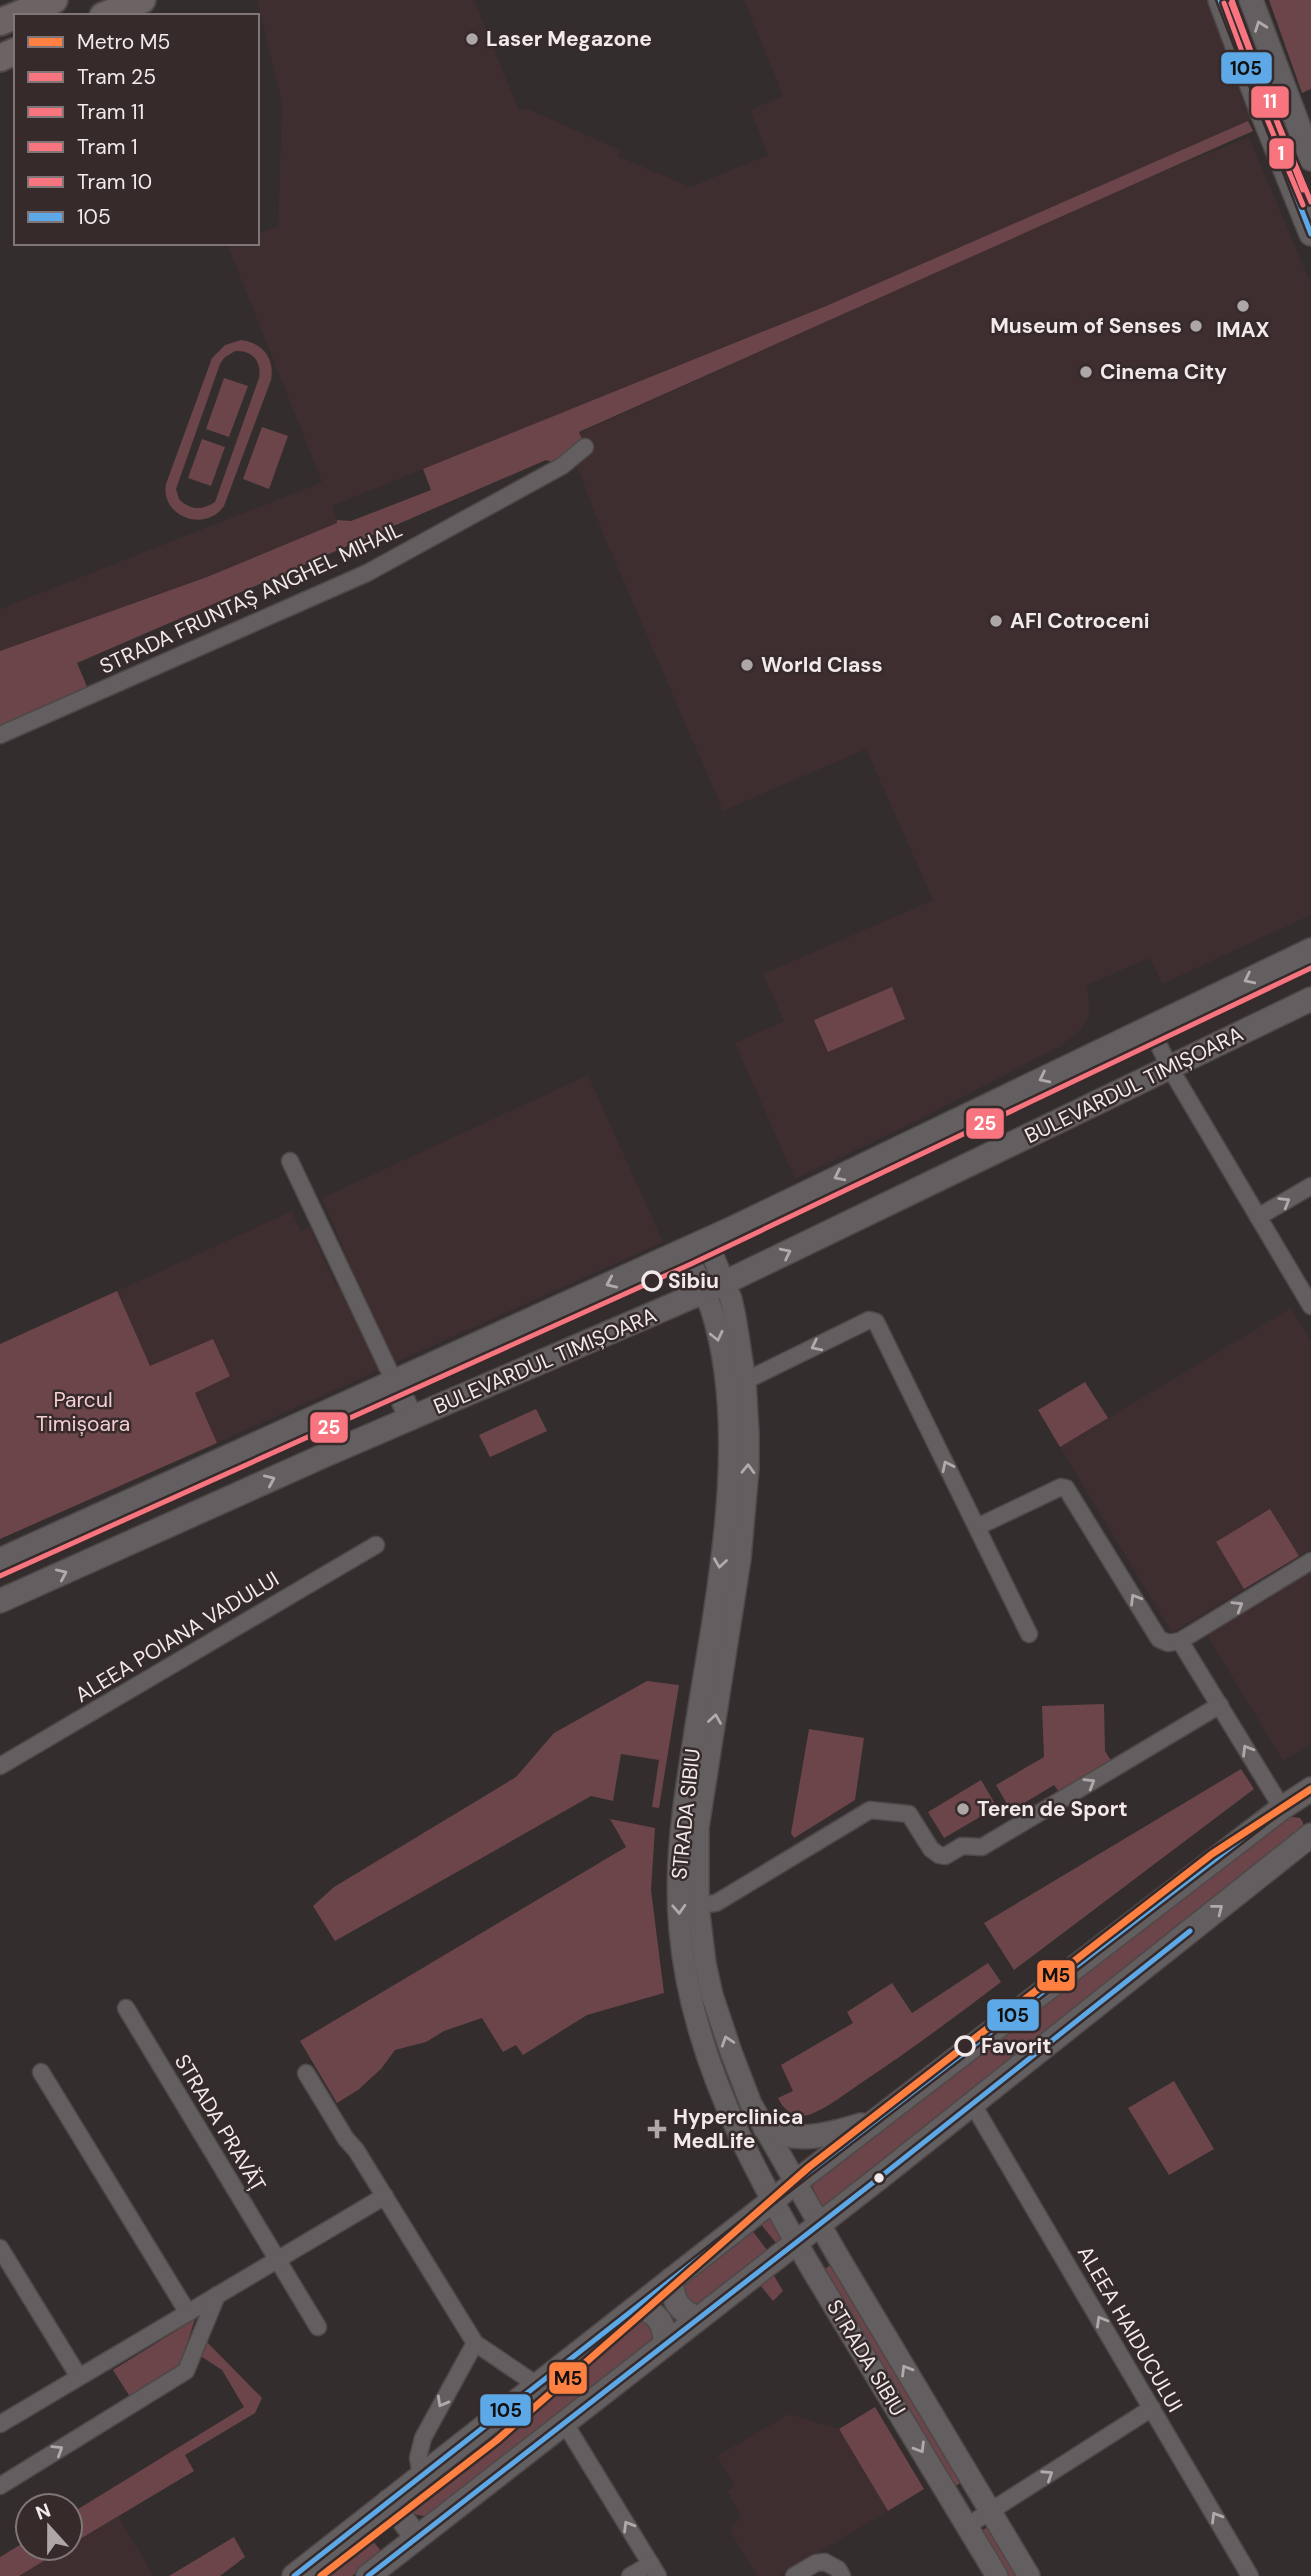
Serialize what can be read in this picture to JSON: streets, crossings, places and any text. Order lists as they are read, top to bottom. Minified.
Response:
{"streets":{"main road":["BULEVARDUL TIMIȘOARA"],"street":["STRADA FRUNTAȘ ANGHEL MIHAIL","ALEEA POIANA VADULUI","STRADA SIBIU","STRADA PRAVĂȚ","ALEEA HAIDUCULUI"]},"crossings":[["BULEVARDUL TIMIȘOARA","STRADA SIBIU"]],"one_way":["ALEEA HAIDUCULUI"],"parks":["Parcul Timișoara"],"places":{"other":["Laser Megazone","IMAX","Museum of Senses","Cinema City","AFI Cotroceni","World Class","Sibiu","Teren de Sport","Favorit"],"health":["Hyperclinica MedLife"]},"lines":["tram line 11","transit line 105","tram line 1","tram line 10","tram line 25","metro line M5"],"legend":["Metro M5","Tram 25","Tram 11","Tram 1","Tram 10","105"],"north":"top"}
